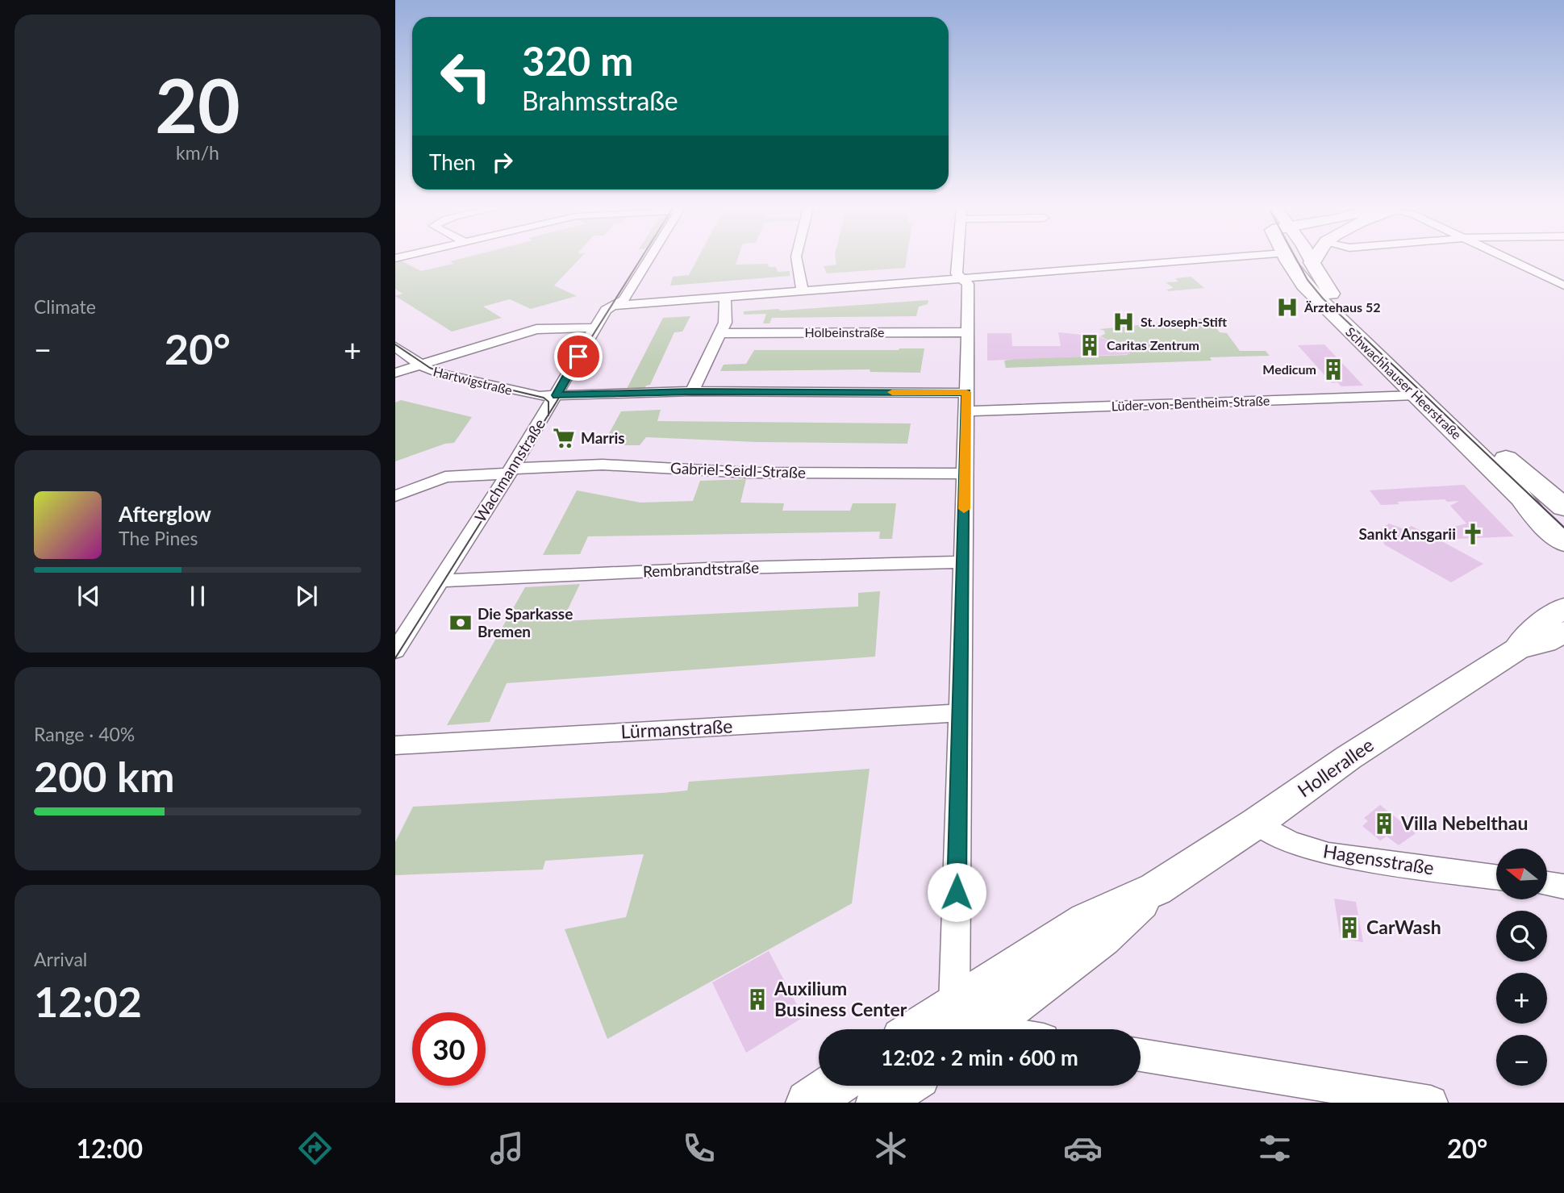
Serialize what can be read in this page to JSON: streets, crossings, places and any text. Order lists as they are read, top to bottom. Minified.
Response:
{"streets":{"main road":["Schwachhauser Heerstraße","Hollerallee"],"street":["Holbeinstraße","Hartwigstraße","Lüder-von-Bentheim-Straße","Wachmannstraße","Gabriel-Seidl-Straße","Rembrandtstraße","Lürmanstraße","Hagensstraße"]},"crossings":[["Hartwigstraße","Lüder-von-Bentheim-Straße"],["Hartwigstraße","Wachmannstraße"],["Schwachhauser Heerstraße","Lüder-von-Bentheim-Straße"],["Wachmannstraße","Gabriel-Seidl-Straße"],["Wachmannstraße","Rembrandtstraße"],["Hollerallee","Hagensstraße"]],"places":{"hospital":["Ärztehaus 52","St. Joseph-Stift"],"building":["Caritas Zentrum","Medicum","Villa Nebelthau","CarWash","Auxilium Business Center"],"supermarket":["Marris"],"church":["Sankt Ansgarii"],"bank":["Die Sparkasse Bremen"]},"north":"left","page":{"tile":[["20","km/h"],"Climate",["Range · 40%","200 km"],["Arrival","12:02"]],"turn":["320 m","Brahmsstraße"],"then":"Then","heat":["−","20°","+"],"song":["Afterglow","The Pines"],"map_buttons":["+","−"],"limit":"30","trip":"12:02 · 2 min · 600 m","tabs":["12:00","20°"]}}
